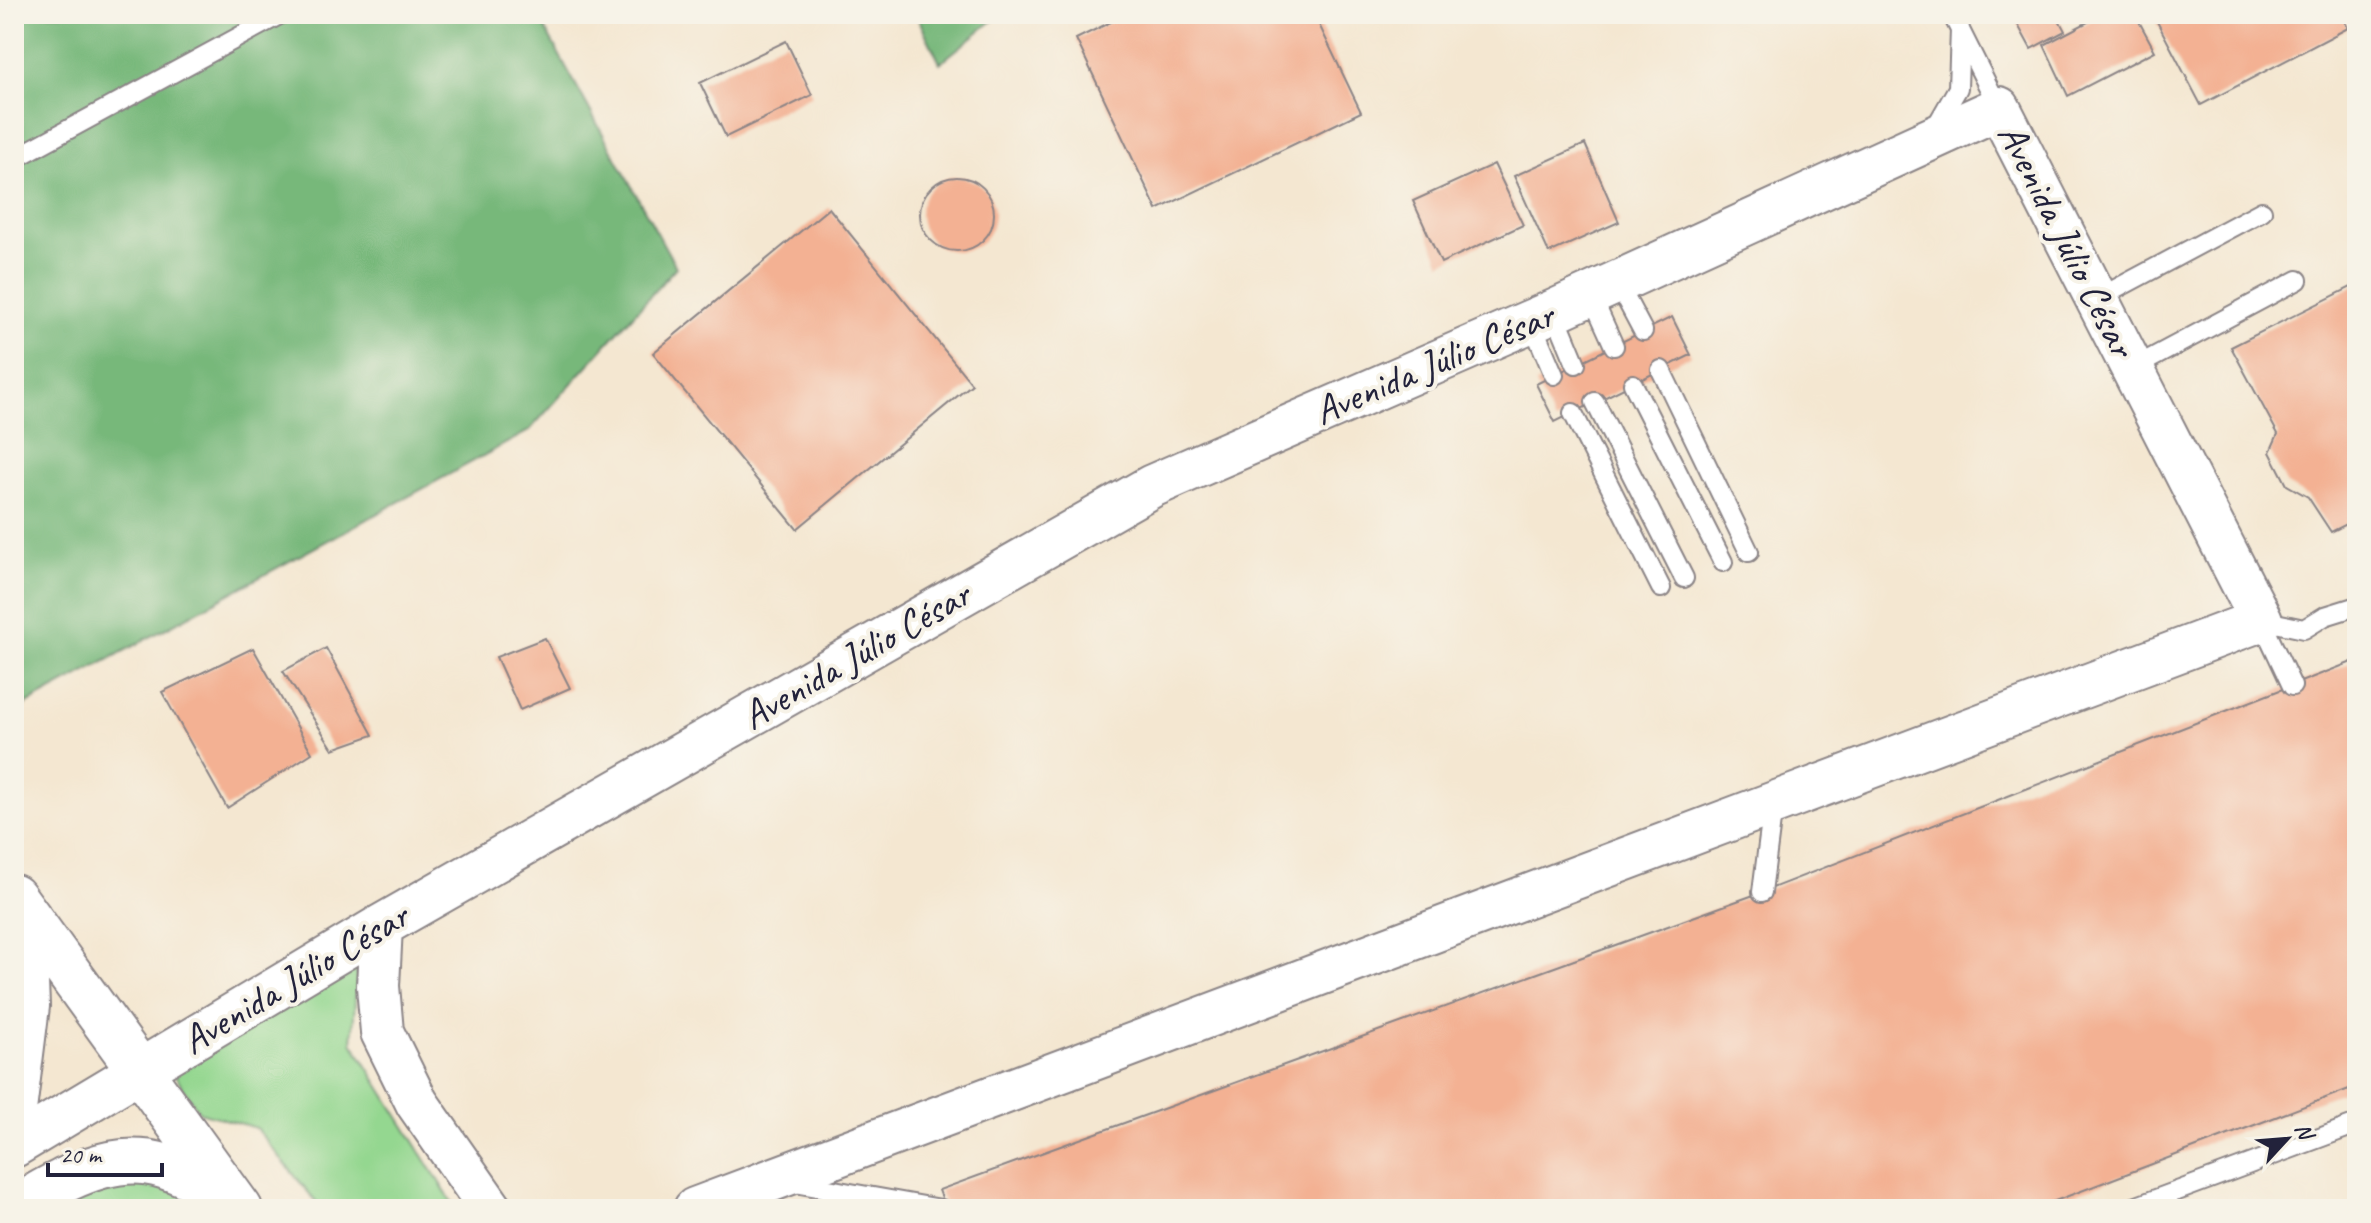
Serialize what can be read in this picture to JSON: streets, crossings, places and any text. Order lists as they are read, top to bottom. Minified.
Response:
{"streets":{"main road":["Avenida Júlio César"]},"scale_bar":"20 m","north":"top right"}
